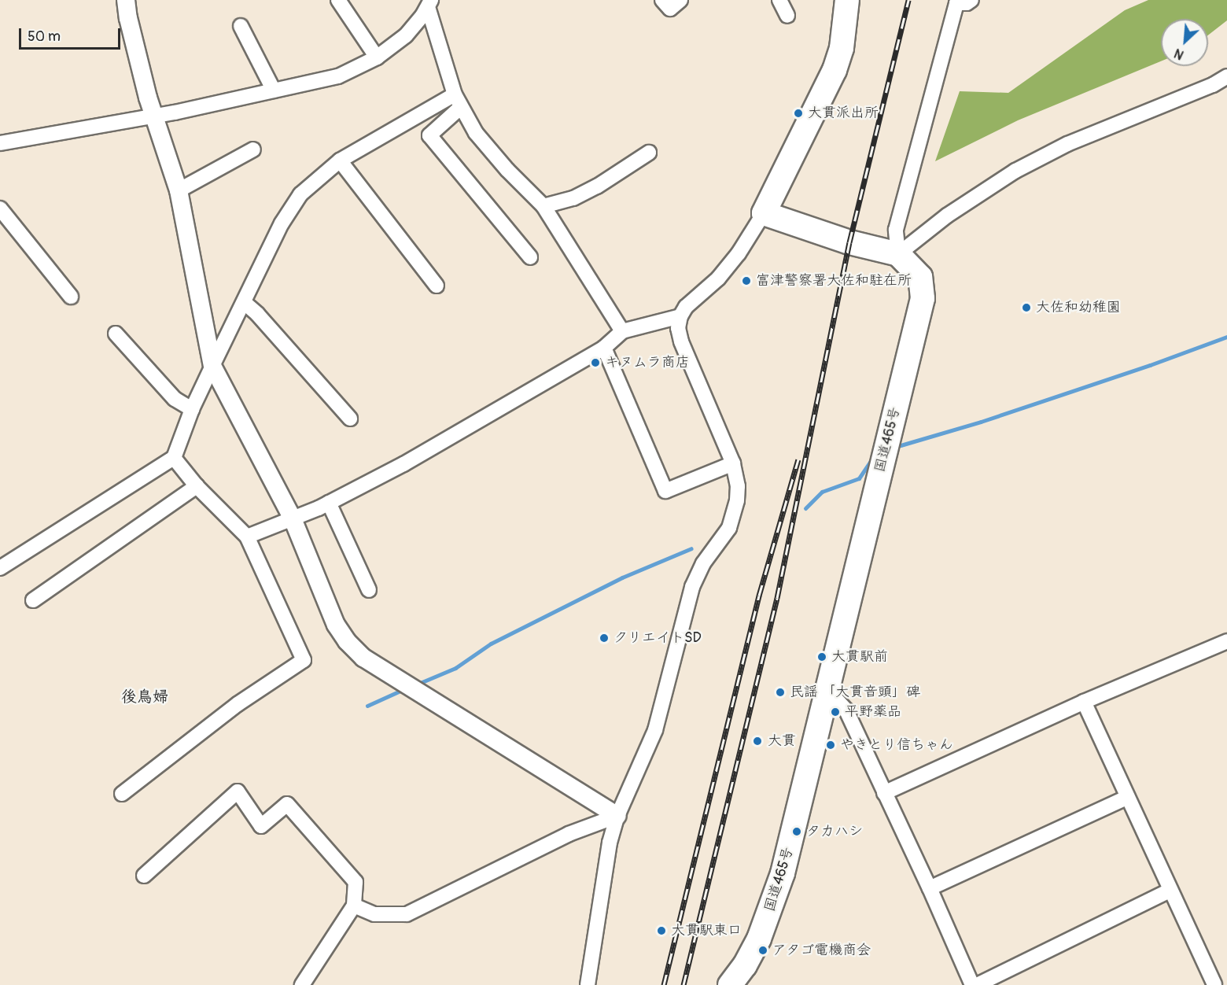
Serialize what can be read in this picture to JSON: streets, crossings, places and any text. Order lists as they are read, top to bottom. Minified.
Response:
{"streets":{"highway":["国道465号"]},"districts":["後鳥婦"],"places":["大貫派出所","富津警察署大佐和駐在所","大佐和幼稚園","キヌムラ商店","クリエイトSD","大貫駅前","民謡 「大貫音頭」碑","平野薬品","大貫","やきとり信ちゃん","タカハシ","大貫駅東口","アタゴ電機商会"],"scale_bar":"50 m","north":"bottom left"}
